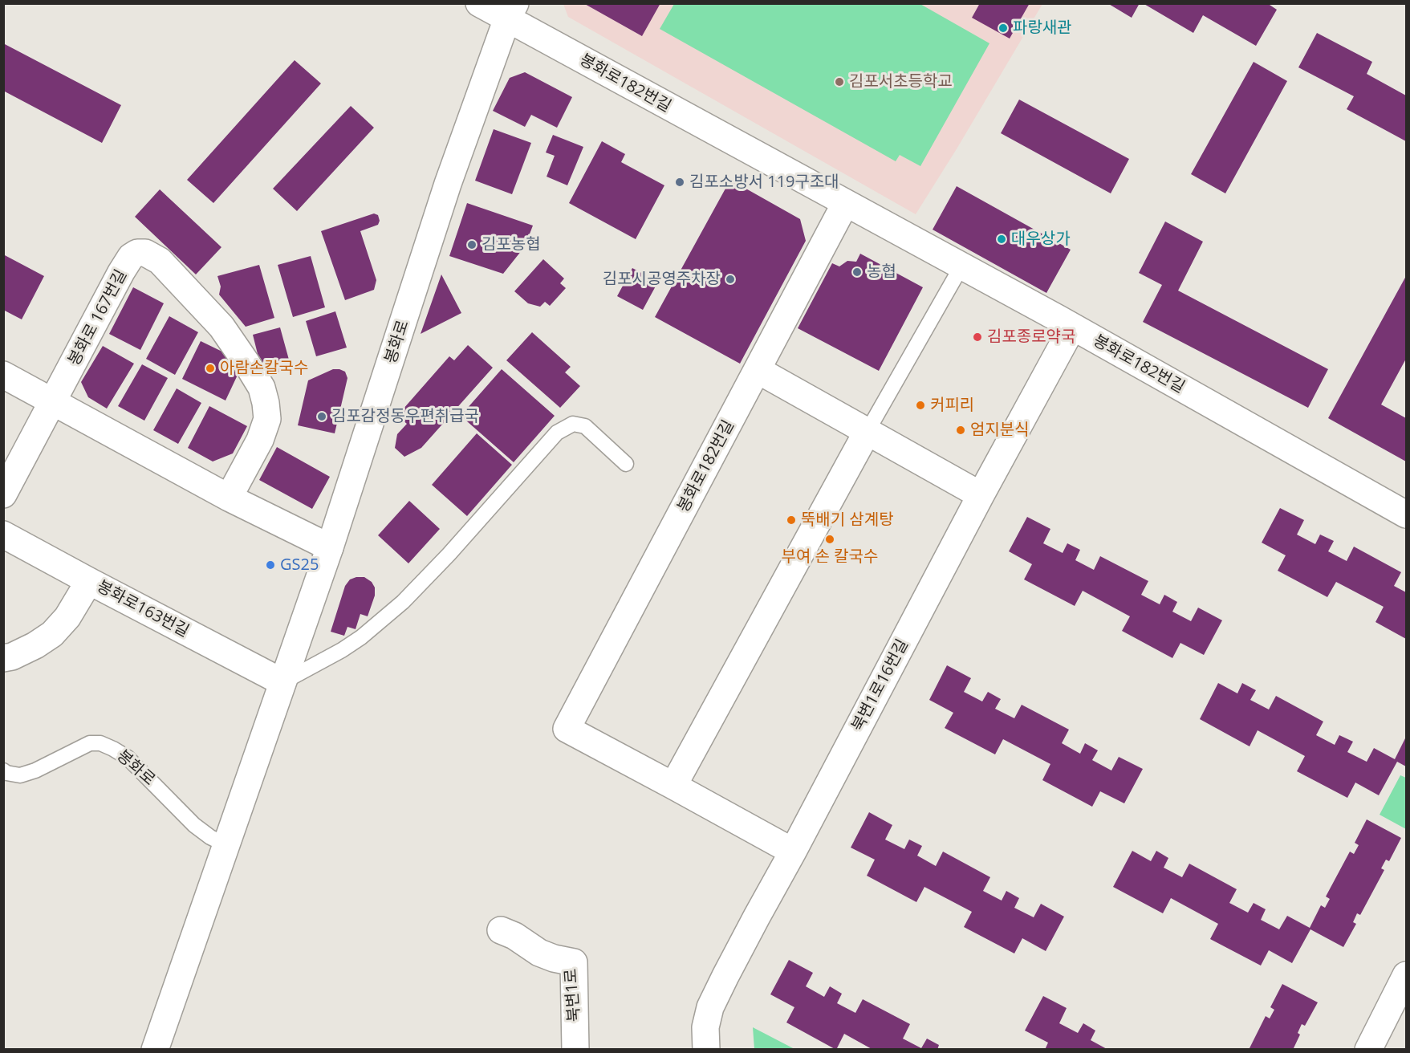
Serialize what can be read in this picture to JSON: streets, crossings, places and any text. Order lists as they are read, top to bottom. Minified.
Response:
{"streets":{"street":["봉화로182번길","봉화로 167번길","봉화로","봉화로163번길","북변1로16번길","북변1로"]},"crossings":[["봉화로182번길","봉화로"],["봉화로182번길","북변1로16번길"],["봉화로","봉화로163번길"]],"places":["파랑새관","김포서초등학교","김포소방서 119구조대","대우상가","김포농협","농협","김포시공영주차장","김포종로약국","아람손칼국수","커피리","김포감정동우편취급국","엄지분식","뚝배기 삼계탕","부여 손 칼국수","GS25"]}
